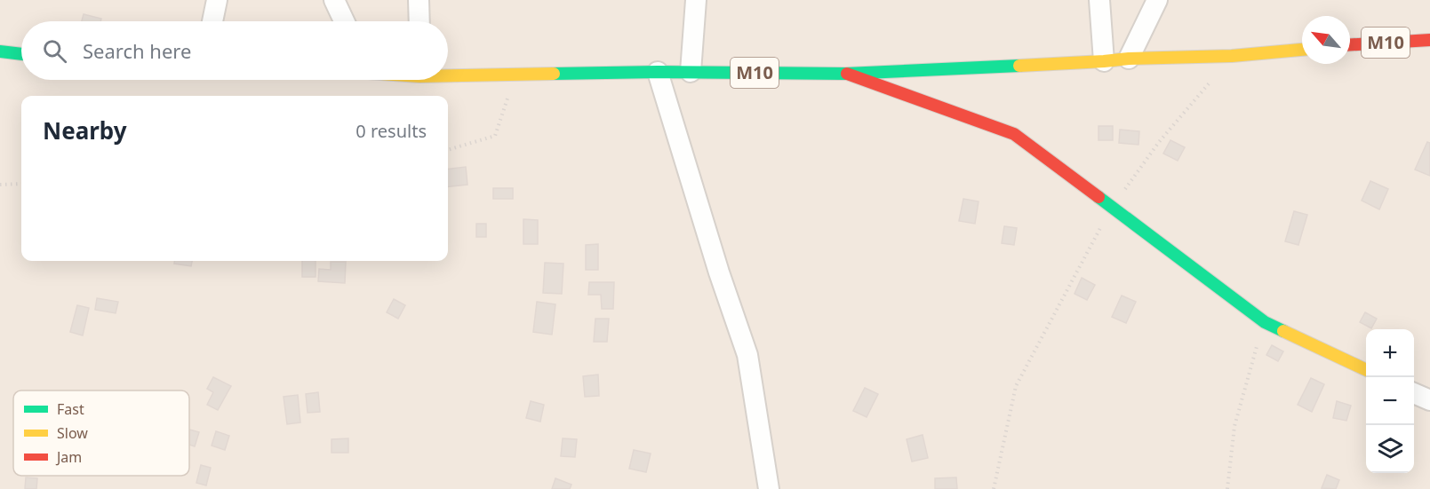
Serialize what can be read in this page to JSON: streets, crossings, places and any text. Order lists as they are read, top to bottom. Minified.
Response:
{"streets":{"main road":["M10"]},"legend":["Fast","Slow","Jam"],"north":"top left","page":{"search":"Search here","heading":["Nearby","0 results"],"map_buttons":["+","−"]}}
